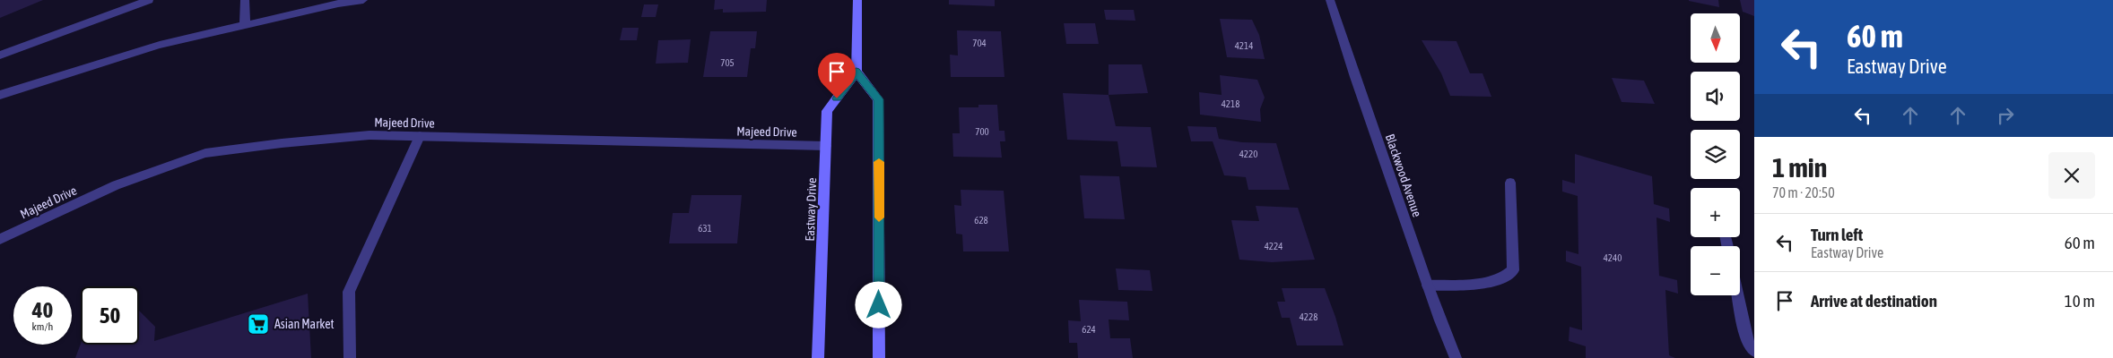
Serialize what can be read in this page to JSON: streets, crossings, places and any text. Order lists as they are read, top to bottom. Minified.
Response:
{"streets":{"main road":["Eastway Drive"],"street":["Majeed Drive","Blackwood Avenue"]},"crossings":[["Majeed Drive","Eastway Drive"]],"places":{"supermarket":["Asian Market"]},"house_numbers":["704","4214","705","4218","700","4220","628","631","4224","4240","4228","624"],"north":"bottom","page":{"turn":["60 m","Eastway Drive"],"map_buttons":["+","−"],"heading":["1 min","70 m · 20:50"],"list":[{"name":"Turn left","note":"Eastway Drive","value":"60 m"},{"name":"Arrive at destination","value":"10 m"}],"speed":"40 km/h","limit":"50"}}
